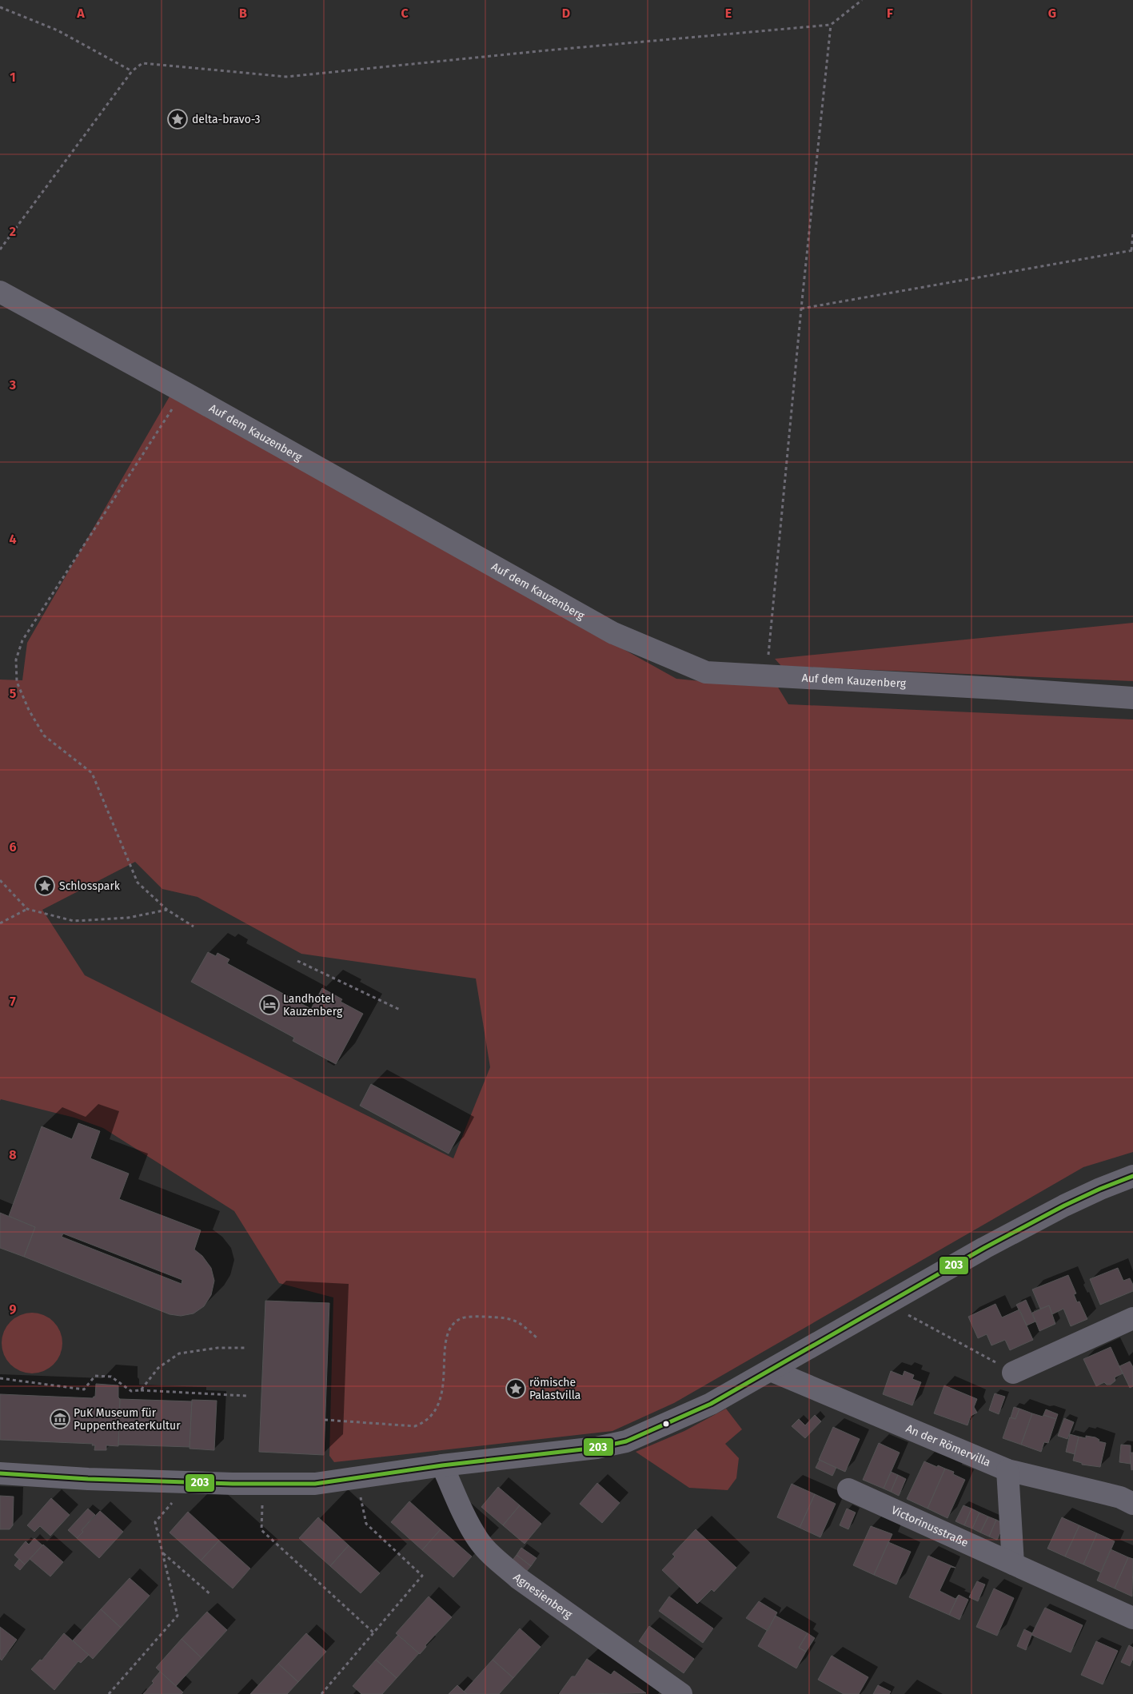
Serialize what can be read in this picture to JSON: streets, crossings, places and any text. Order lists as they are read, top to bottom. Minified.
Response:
{"streets":{"street":["Auf dem Kauzenberg","An der Römervilla","Victorinusstraße","Agnesienberg"]},"places":{"place":["delta-bravo-3","Schlosspark","römische Palastvilla"],"hotel":["Landhotel Kauzenberg"],"museum":["PuK Museum für PuppentheaterKultur"]},"lines":["transit line 203"],"grid":{"columns":["A","B","C","D","E","F","G"],"rows":["1","2","3","4","5","6","7","8","9"]}}
